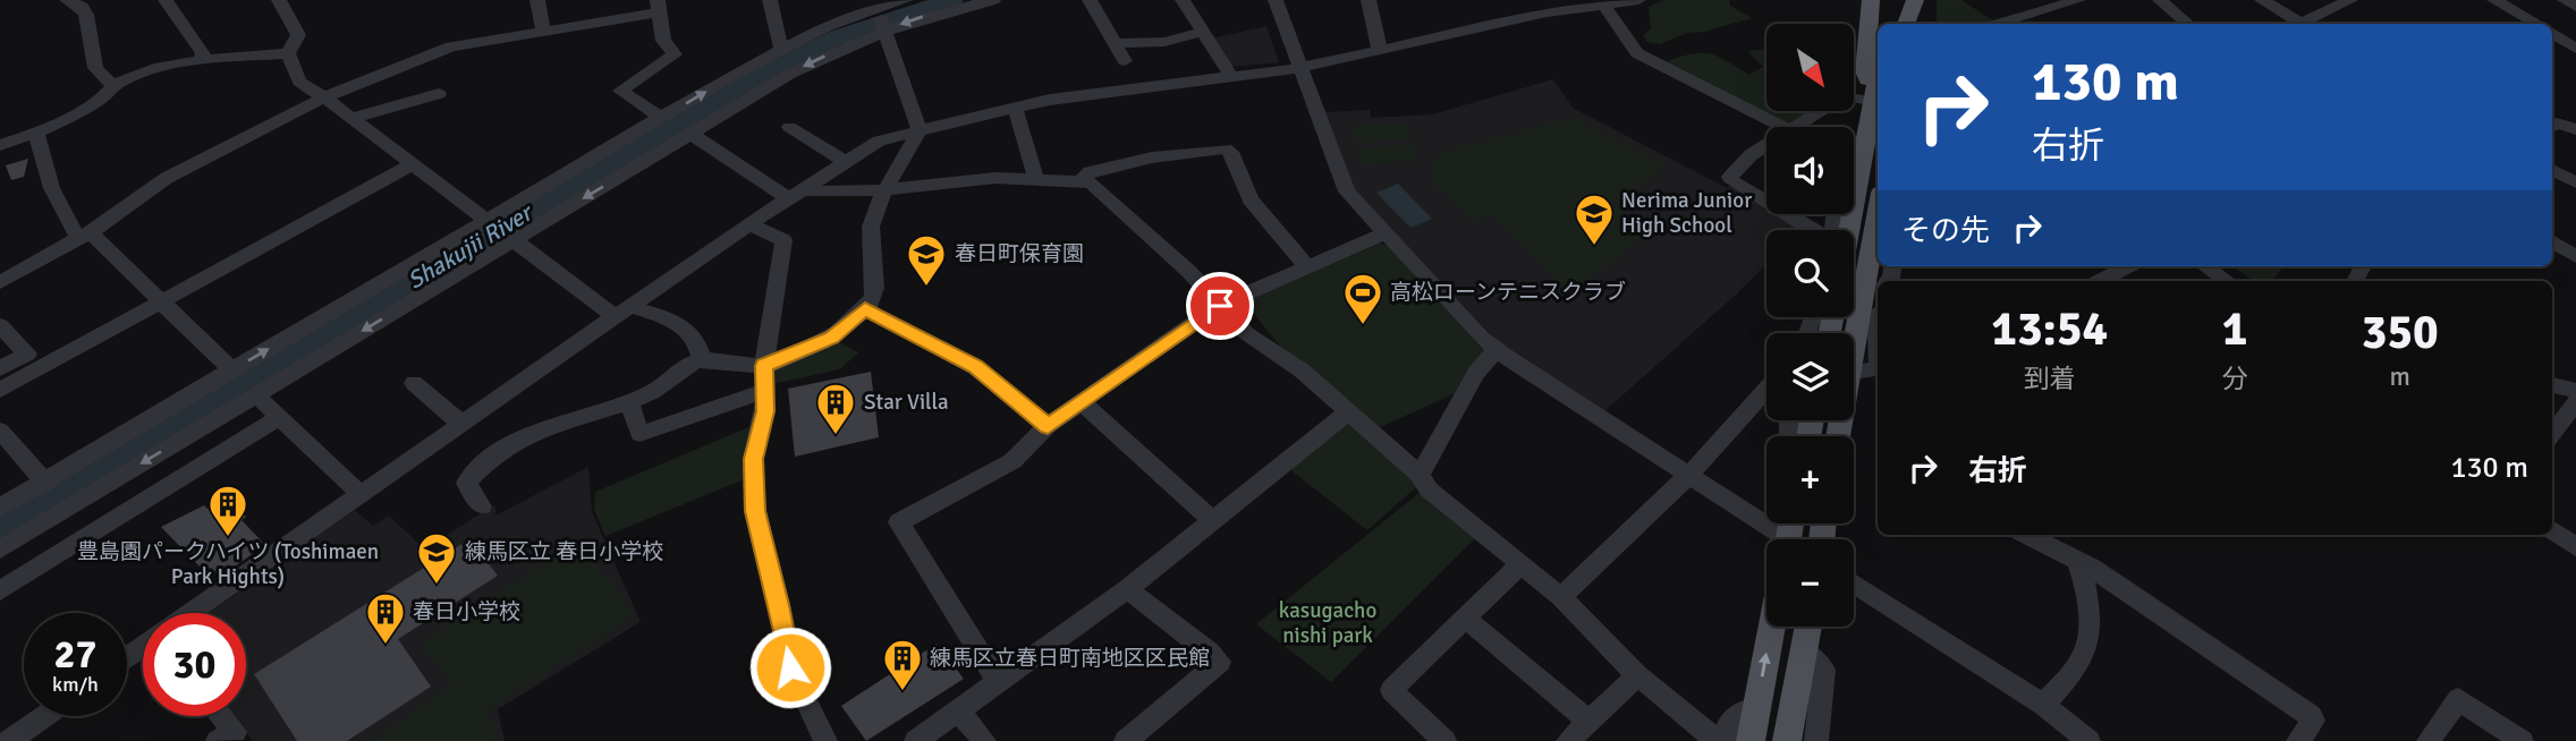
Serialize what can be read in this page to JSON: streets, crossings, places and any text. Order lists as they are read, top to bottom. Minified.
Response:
{"water":["Shakujii River"],"parks":["kasugacho nishi park"],"places":{"school or university":["Nerima Junior High School","春日町保育園","練馬区立 春日小学校"],"sports":["高松ローンテニスクラブ"],"building":["Star Villa","豊島園パークハイツ (Toshimaen Park Hights)","春日小学校","練馬区立春日町南地区区民館"]},"north":"bottom right","page":{"map_buttons":["+","−"],"turn":["130 m","右折"],"then":"その先","eta":["13:54","到着","1","分","350","m"],"list":[{"name":"右折","value":"130 m"}],"speed":"27 km/h","limit":"30"}}
